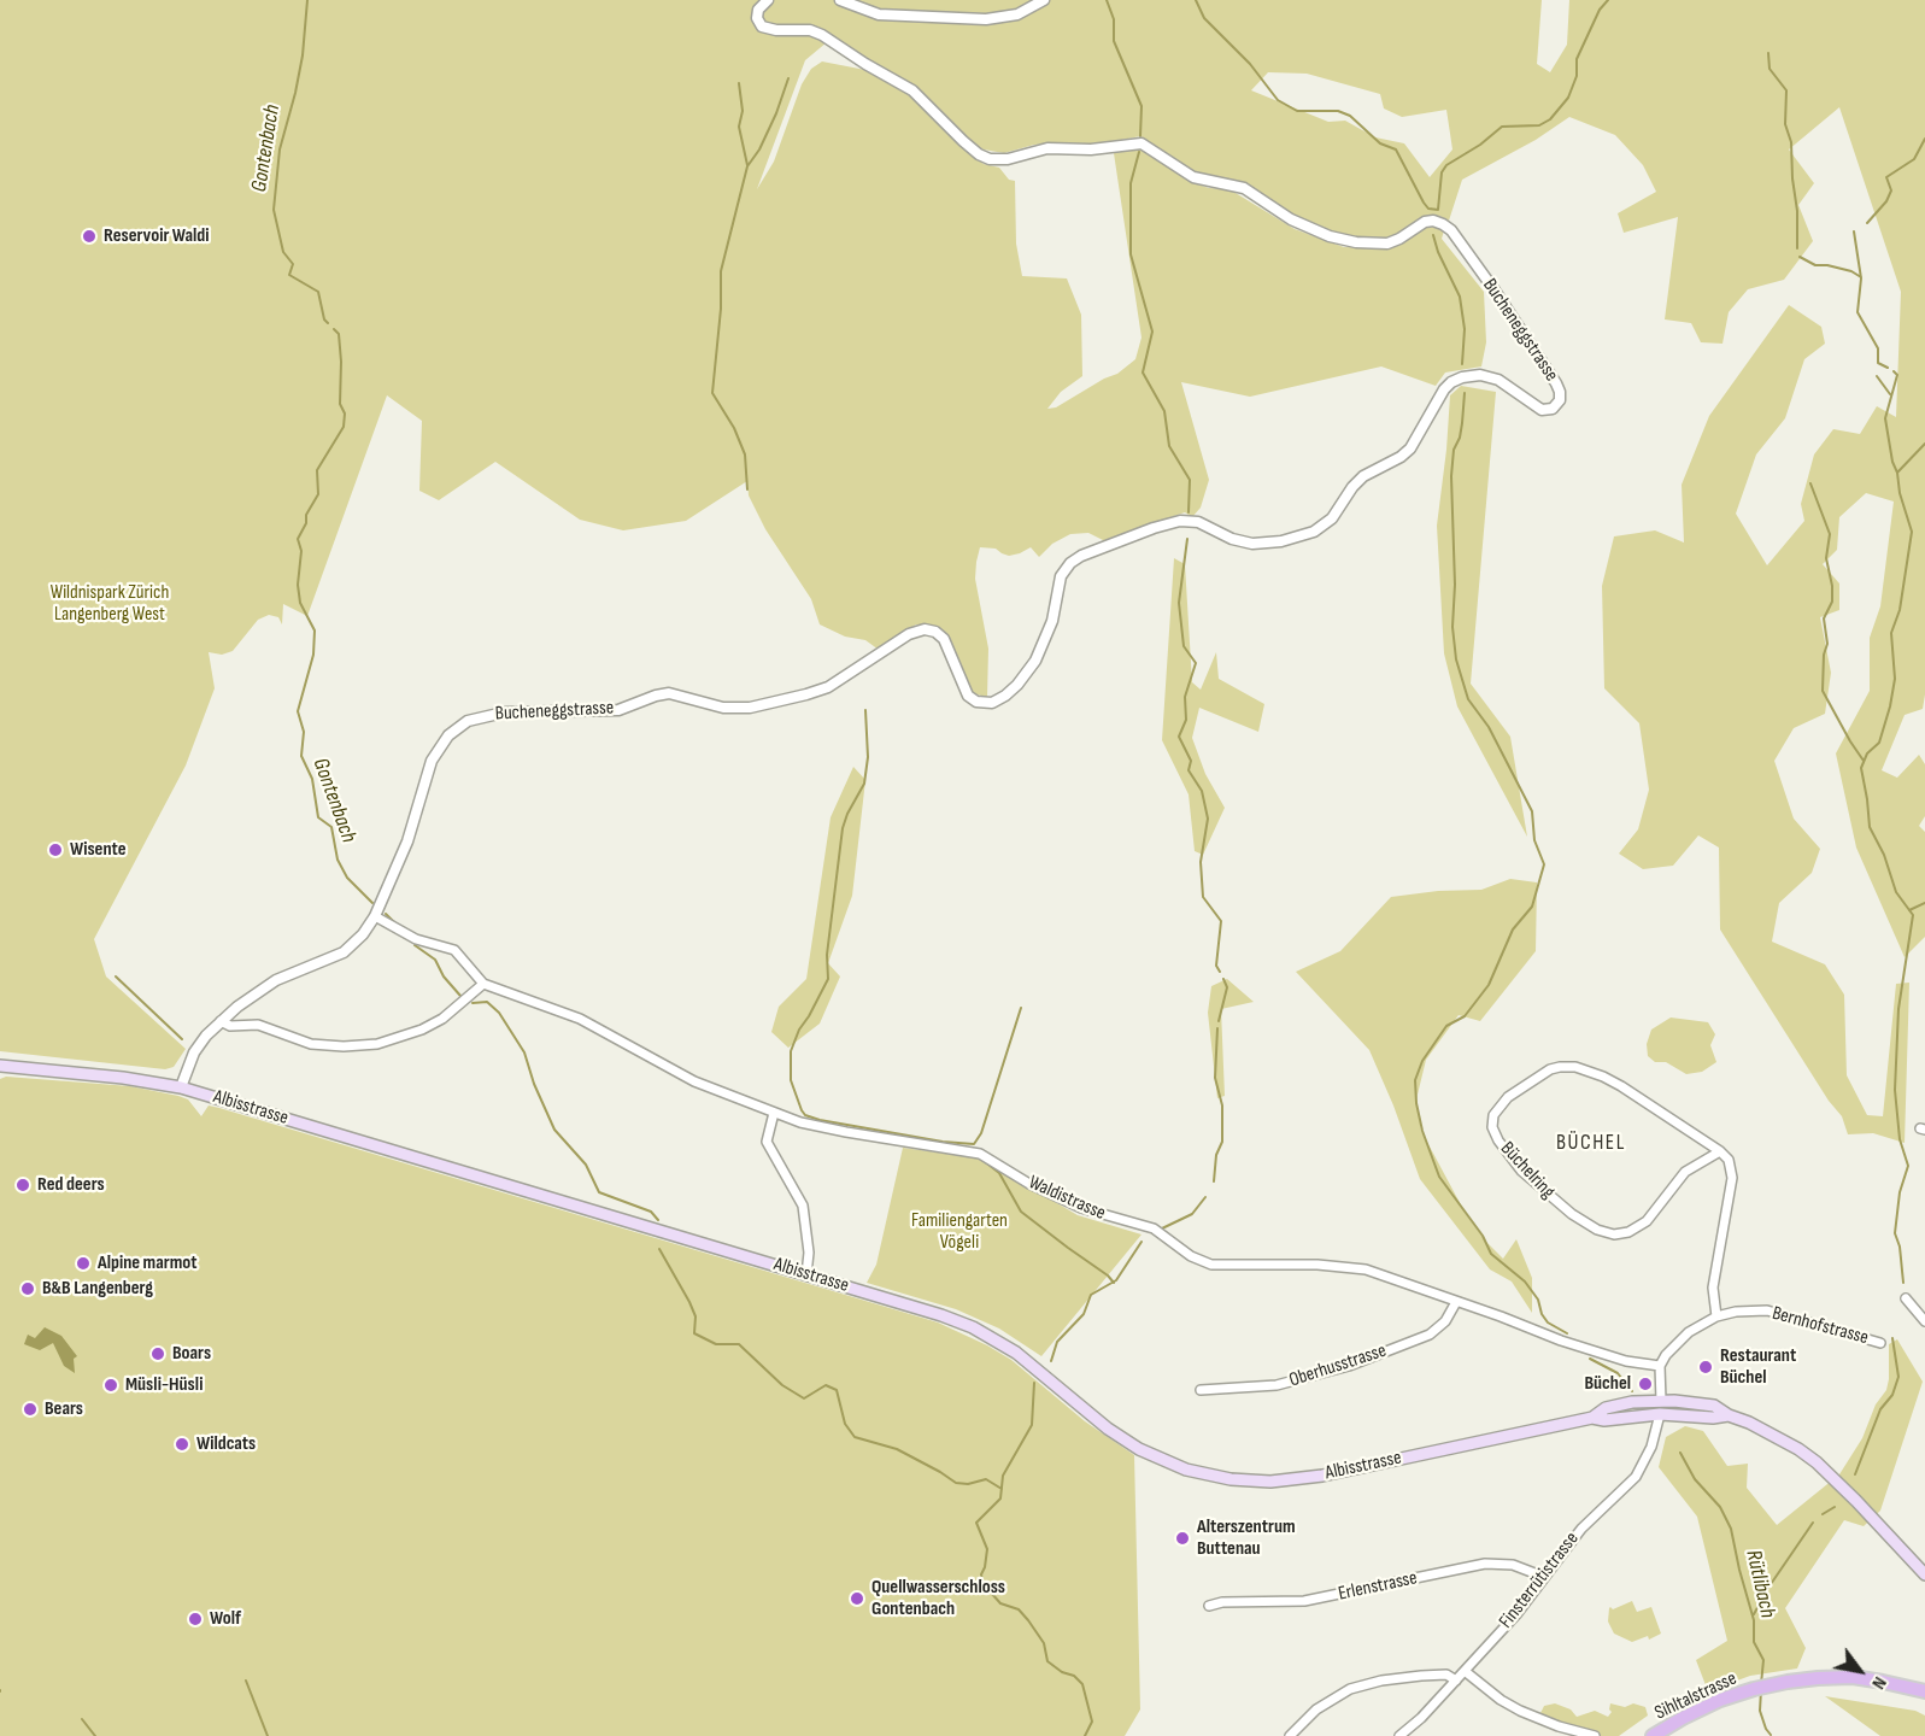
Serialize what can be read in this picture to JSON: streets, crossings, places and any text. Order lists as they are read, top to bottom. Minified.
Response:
{"streets":{"main road":["Albisstrasse","Sihltalstrasse"],"street":["Bucheneggstrasse","Büchelring","Waldistrasse","Bernhofstrasse","Oberhusstrasse","Finsterrütistrasse","Erlenstrasse"]},"crossings":[["Bucheneggstrasse","Albisstrasse"],["Bucheneggstrasse","Waldistrasse"],["Albisstrasse","Finsterrütistrasse"],["Waldistrasse","Oberhusstrasse"],["Finsterrütistrasse","Erlenstrasse"]],"districts":["BÜCHEL"],"water":["Gontenbach","Rütlibach"],"parks":["Wildnispark Zürich Langenberg West","Familiengarten Vögeli"],"places":["Reservoir Waldi","Wisente","Red deers","Alpine marmot","B&B Langenberg","Boars","Restaurant Büchel","Büchel","Müsli-Hüsli","Bears","Wildcats","Alterszentrum Buttenau","Quellwasserschloss Gontenbach","Wolf"],"north":"bottom right"}
